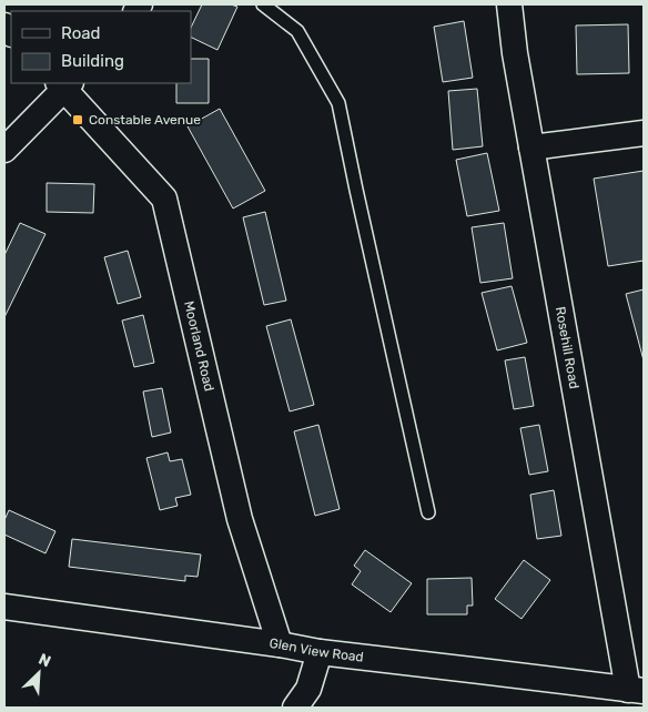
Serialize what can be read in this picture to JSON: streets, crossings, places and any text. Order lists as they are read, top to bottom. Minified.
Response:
{"streets":{"street":["Moorland Road","Rosehill Road","Glen View Road"]},"crossings":[["Moorland Road","Glen View Road"],["Rosehill Road","Glen View Road"]],"places":{"transit":["Constable Avenue"]},"legend":["Road","Building"],"north":"top right"}
